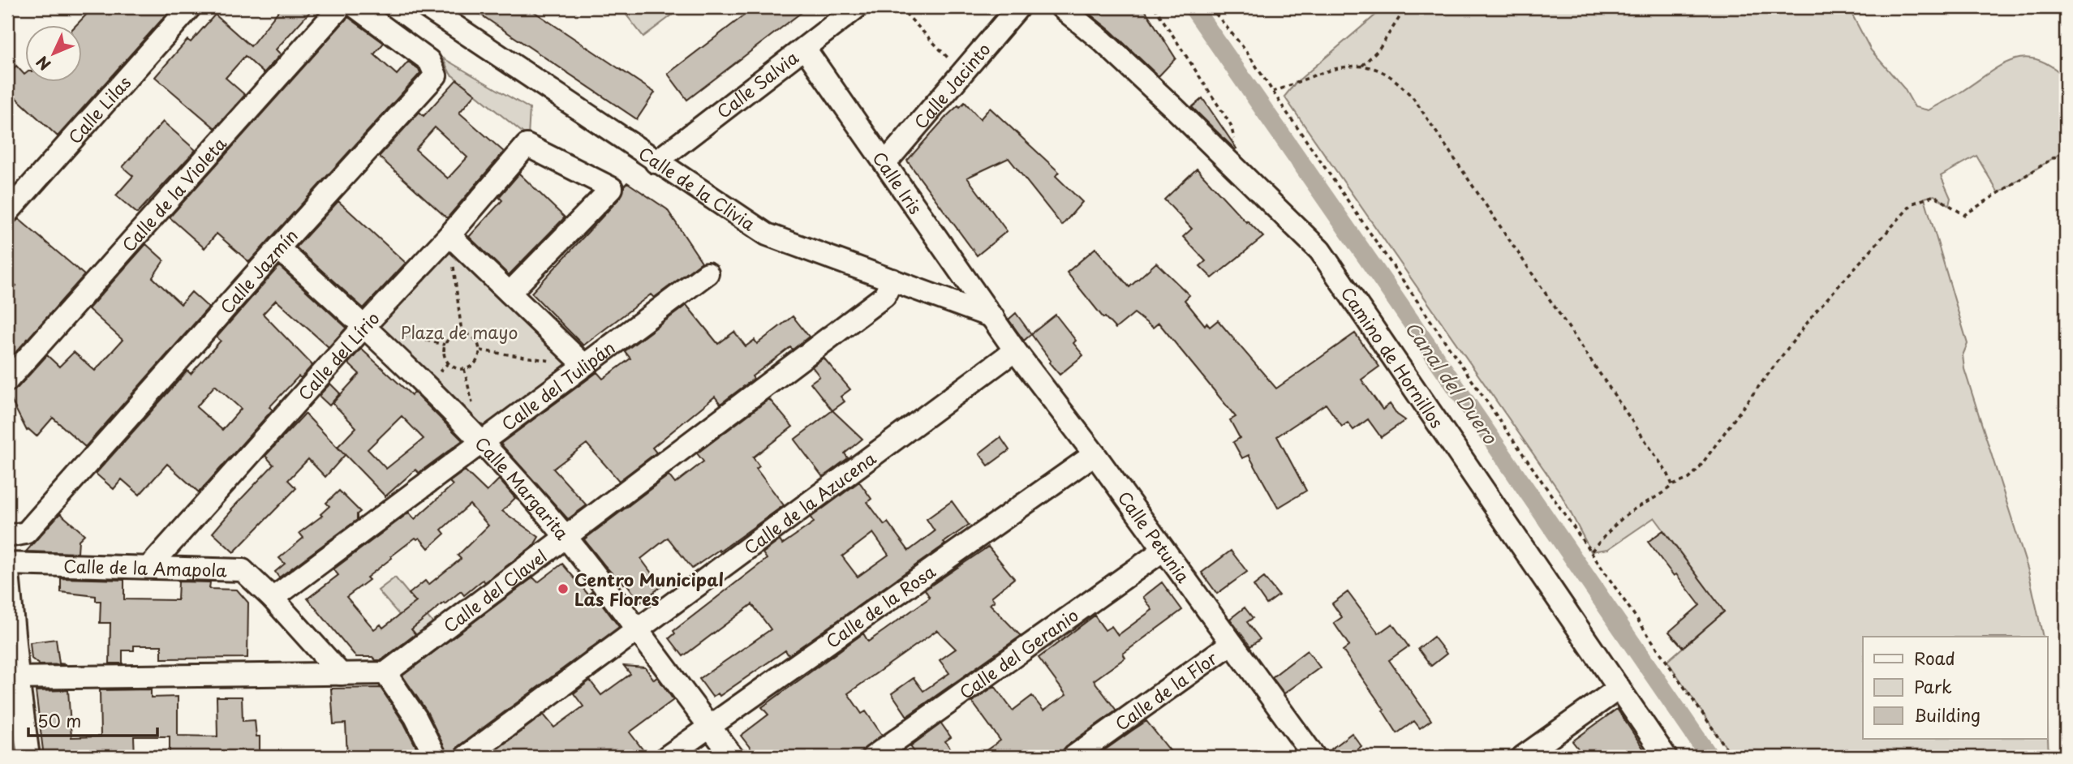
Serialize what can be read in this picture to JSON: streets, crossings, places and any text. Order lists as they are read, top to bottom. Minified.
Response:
{"streets":{"street":["Calle Salvia","Calle Jacinto","Calle Lilas","Calle Iris","Calle de la Clivia","Calle de la Violeta","Calle Jazmín","Calle del Lírio","Camino de Hornillos","Calle del Tulipán","Calle Margarita","Calle de la Azucena","Calle Petunia","Calle de la Amapola","Calle del Clavel","Calle de la Rosa","Calle del Geranio","Calle de la Flor"]},"crossings":[["Calle Salvia","Calle Iris"],["Calle Salvia","Calle de la Clivia"],["Calle Jacinto","Calle Iris"],["Calle Iris","Calle de la Clivia"],["Calle Iris","Calle Petunia"],["Calle de la Clivia","Calle Petunia"],["Calle de la Clivia","Calle del Clavel"],["Calle Jazmín","Calle Margarita"],["Calle del Lírio","Calle Margarita"],["Calle del Lírio","Calle de la Amapola"],["Calle del Tulipán","Calle Margarita"],["Calle del Tulipán","Calle de la Amapola"],["Calle Margarita","Calle de la Azucena"],["Calle Margarita","Calle del Clavel"],["Calle Margarita","Calle de la Rosa"],["Calle de la Azucena","Calle Petunia"],["Calle Petunia","Calle de la Rosa"],["Calle Petunia","Calle del Geranio"],["Calle Petunia","Calle de la Flor"]],"water":["Canal del Duero"],"parks":["Plaza de mayo"],"places":["Centro Municipal Las Flores"],"legend":["Road","Park","Building"],"scale_bar":"50 m","north":"bottom left"}
